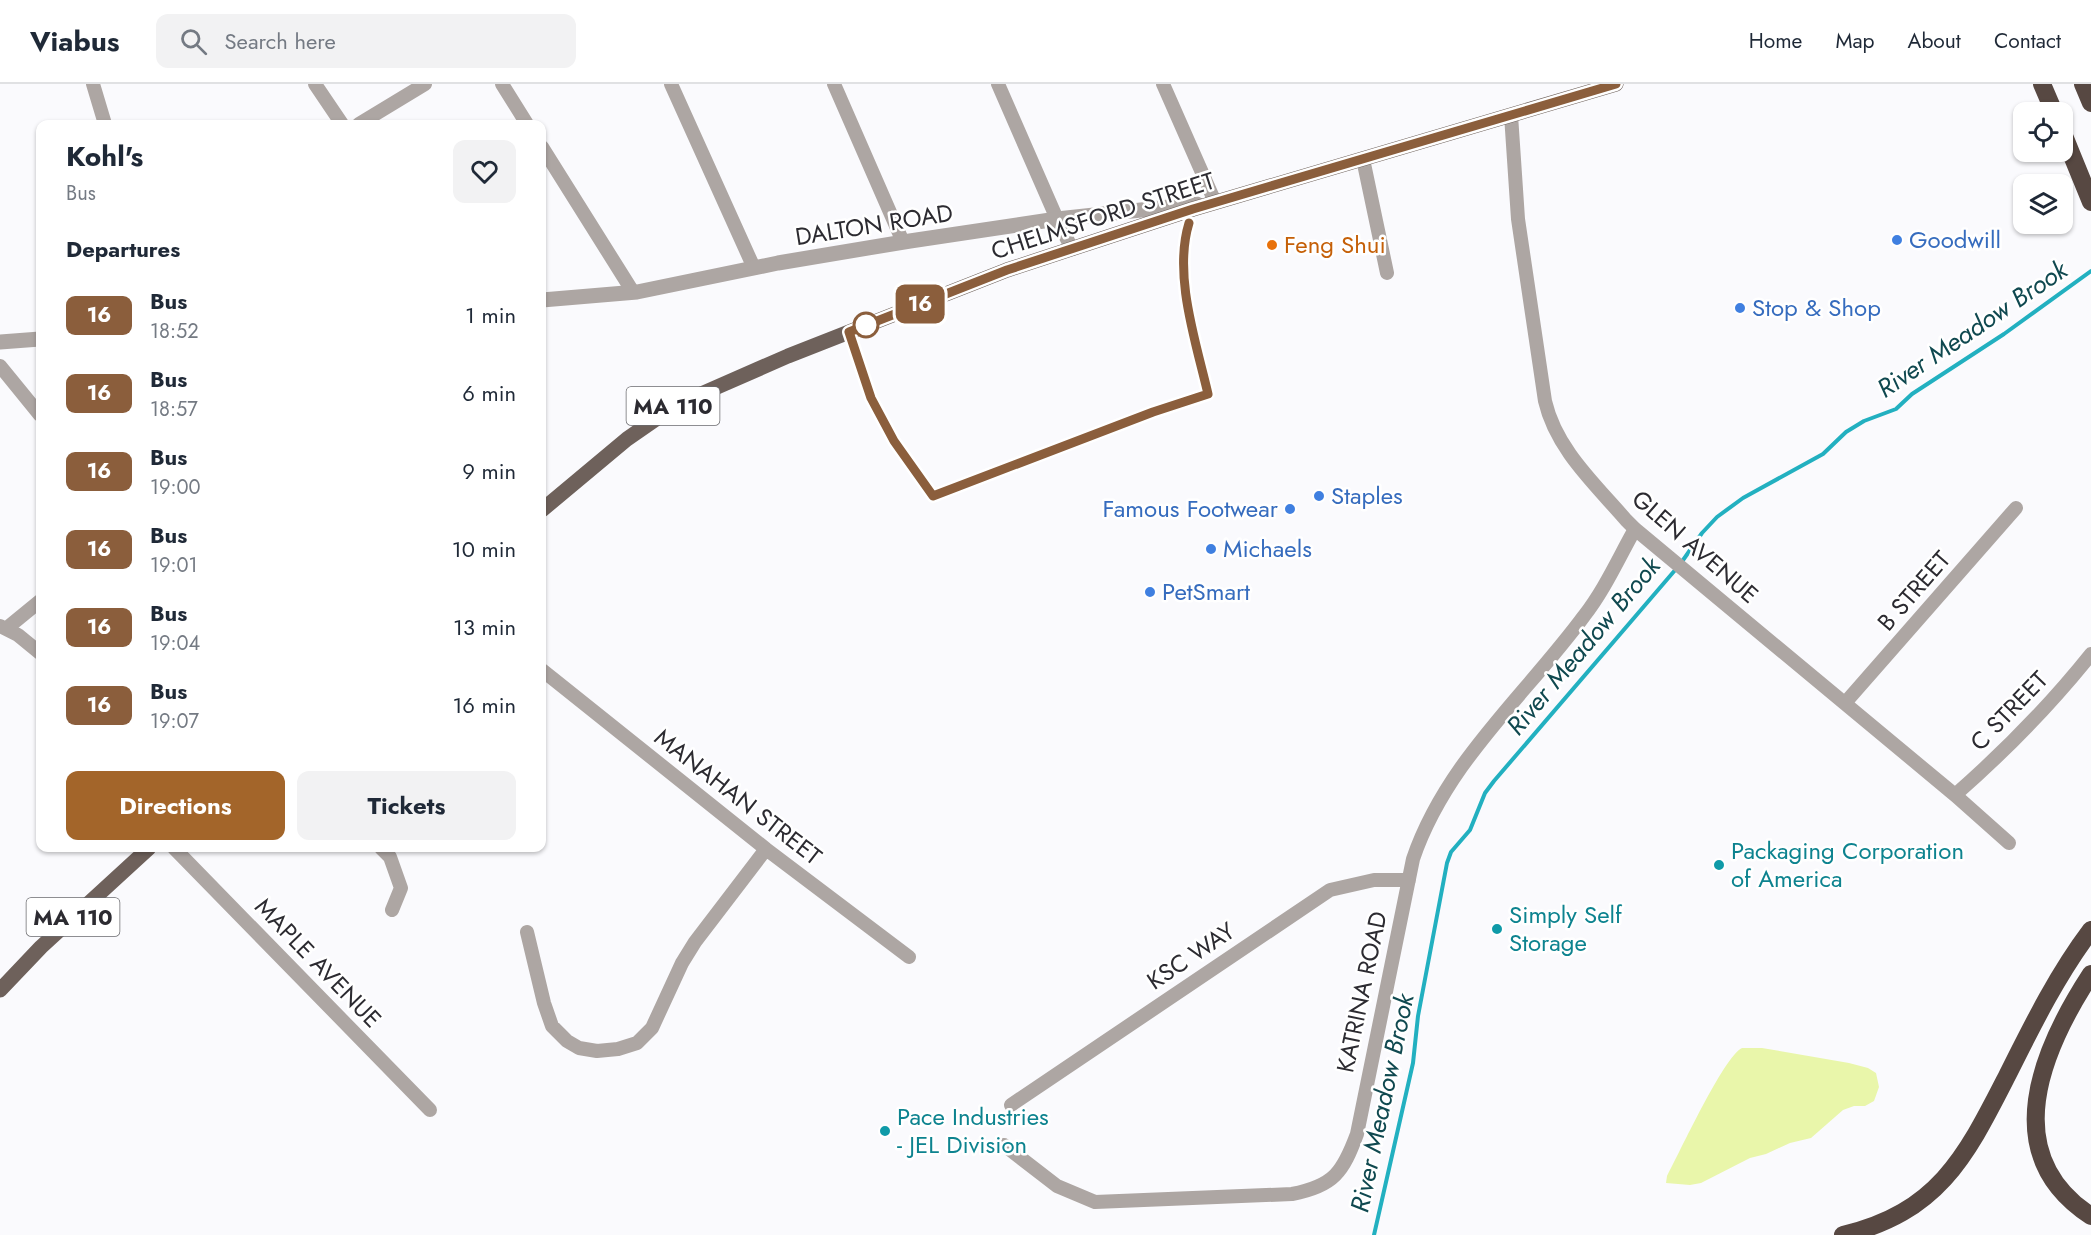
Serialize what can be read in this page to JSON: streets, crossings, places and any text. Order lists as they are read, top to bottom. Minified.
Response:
{"streets":{"main road":["CHELMSFORD STREET","MA 110"],"street":["DALTON ROAD","GLEN AVENUE","B STREET","C STREET","MANAHAN STREET","KSC WAY","MAPLE AVENUE","KATRINA ROAD"]},"crossings":[["CHELMSFORD STREET","DALTON ROAD"],["CHELMSFORD STREET","GLEN AVENUE"],["GLEN AVENUE","B STREET"],["GLEN AVENUE","C STREET"],["GLEN AVENUE","KATRINA ROAD"],["KSC WAY","KATRINA ROAD"]],"water":["River Meadow Brook"],"places":["Goodwill","Feng Shui","Stop & Shop","Staples","Famous Footwear","Michaels","PetSmart","Packaging Corporation of America","Simply Self Storage","Pace Industries - JEL Division"],"lines":["bus line 16"],"page":{"header":"Viabus","search":"Search here","nav":["Home","Map","About","Contact"],"on_map":"16","heading":[["Kohl's","Bus"],"Departures"],"list":[{"mark":"16","name":"Bus","note":"18:52","value":"1 min"},{"mark":"16","name":"Bus","note":"18:57","value":"6 min"},{"mark":"16","name":"Bus","note":"19:00","value":"9 min"},{"mark":"16","name":"Bus","note":"19:01","value":"10 min"},{"mark":"16","name":"Bus","note":"19:04","value":"13 min"},{"mark":"16","name":"Bus","note":"19:07","value":"16 min"}],"buttons":["Directions","Tickets"]}}
